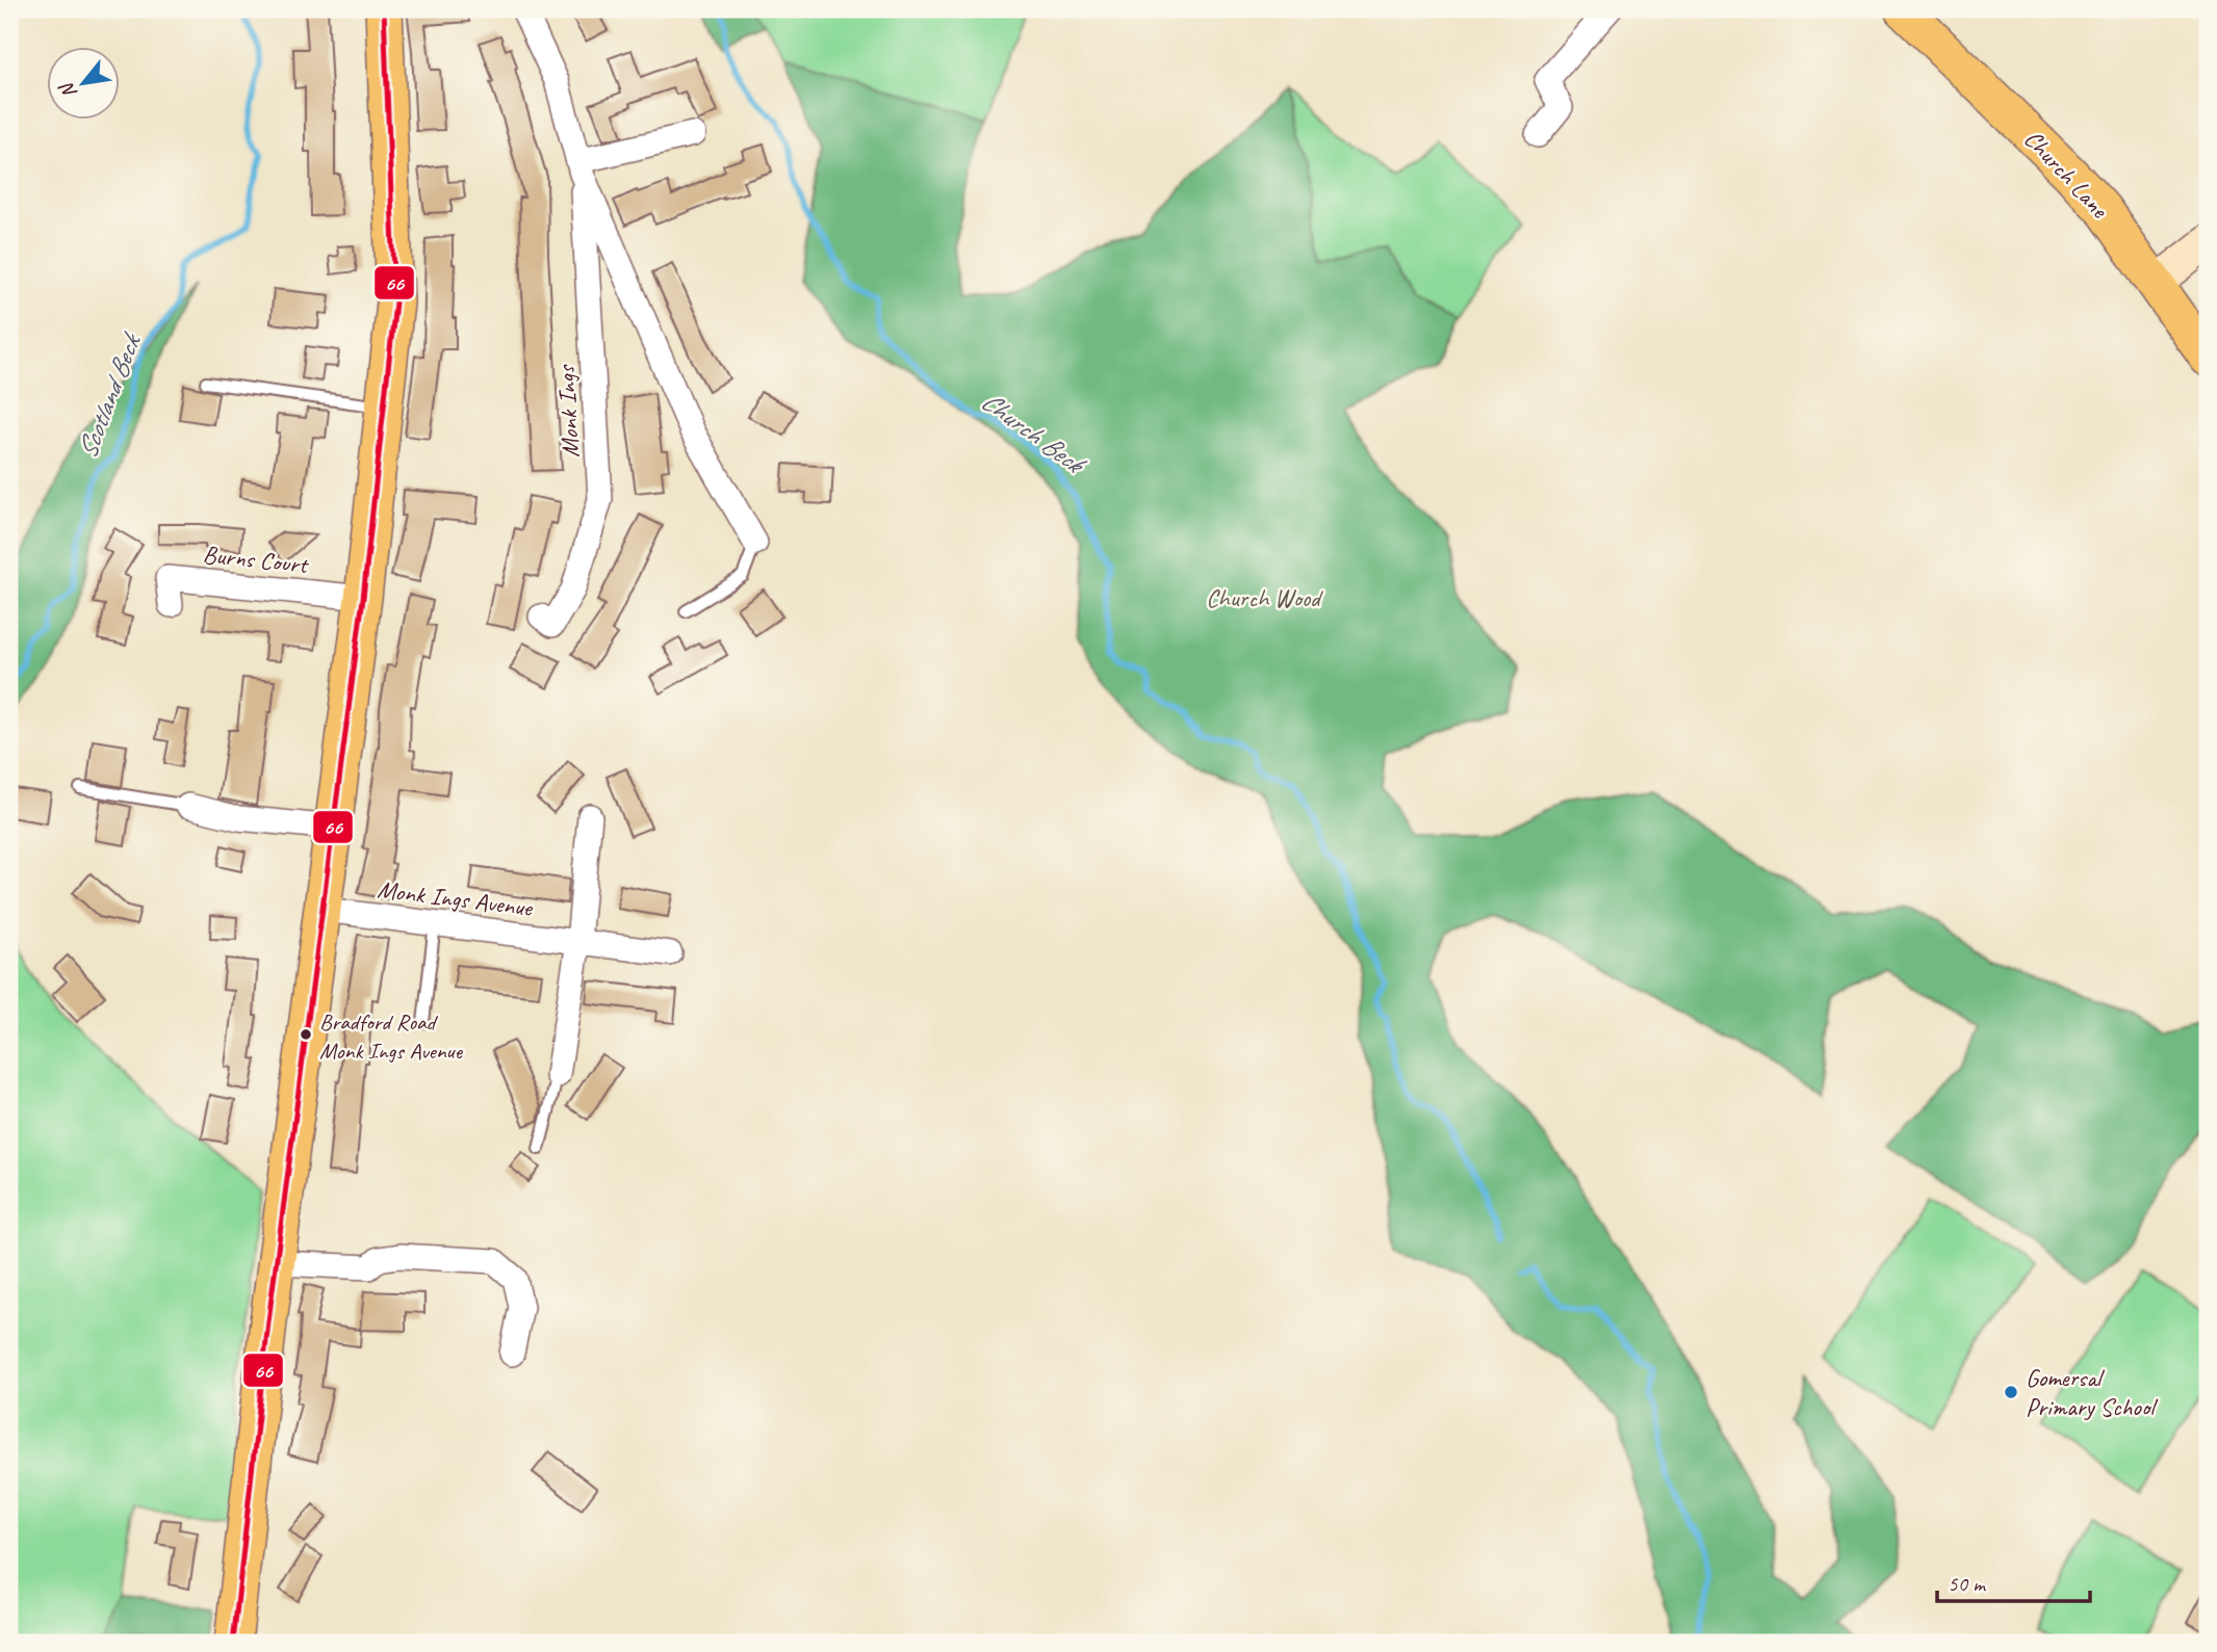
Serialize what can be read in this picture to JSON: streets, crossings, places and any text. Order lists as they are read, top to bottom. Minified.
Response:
{"streets":{"main road":["Church Lane"],"street":["Monk Ings","Burns Court","Monk Ings Avenue"]},"water":["Scotland Beck","Church Beck"],"parks":["Church Wood"],"places":["Bradford Road Monk Ings Avenue","Gomersal Primary School"],"lines":["transit line 66"],"scale_bar":"50 m","north":"bottom left"}
